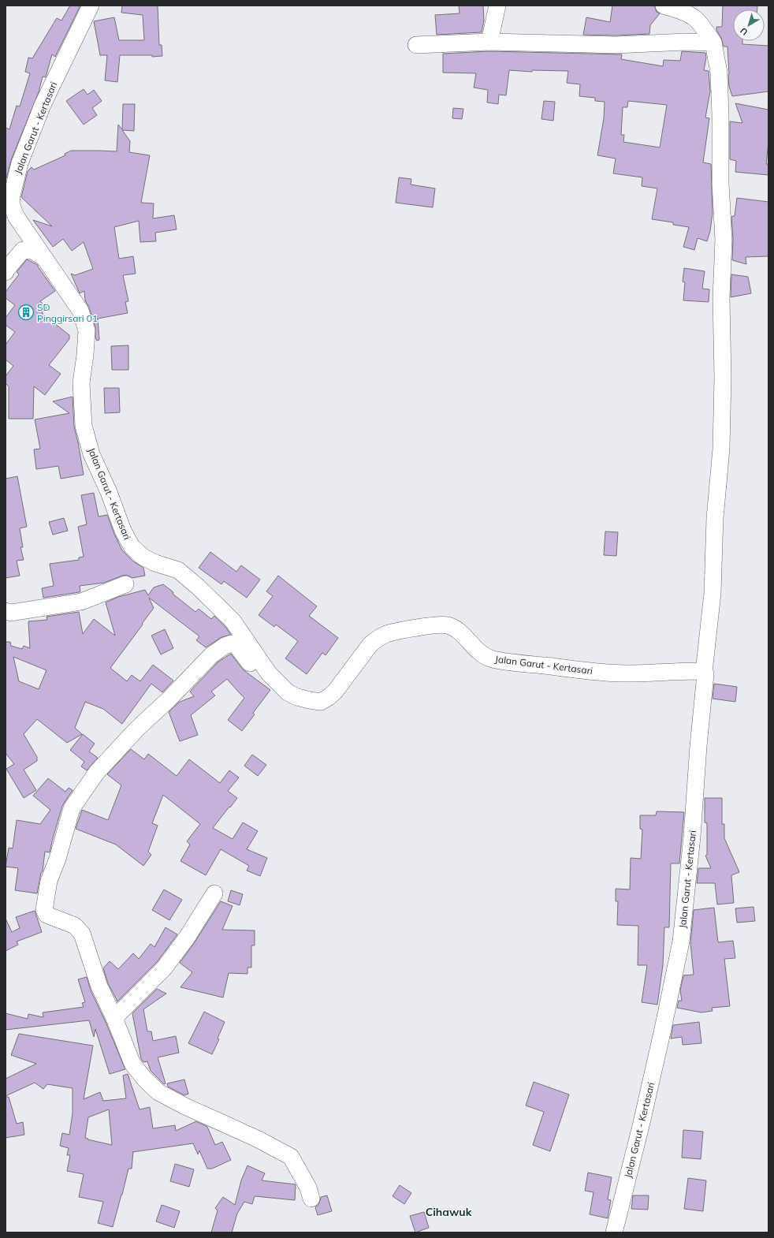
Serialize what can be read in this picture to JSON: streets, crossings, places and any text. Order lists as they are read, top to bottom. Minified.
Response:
{"streets":{"street":["Jalan Garut - Kertasari"]},"districts":["Cihawuk"],"places":{"building":["SD Pinggirsari 01"]},"north":"bottom left"}
